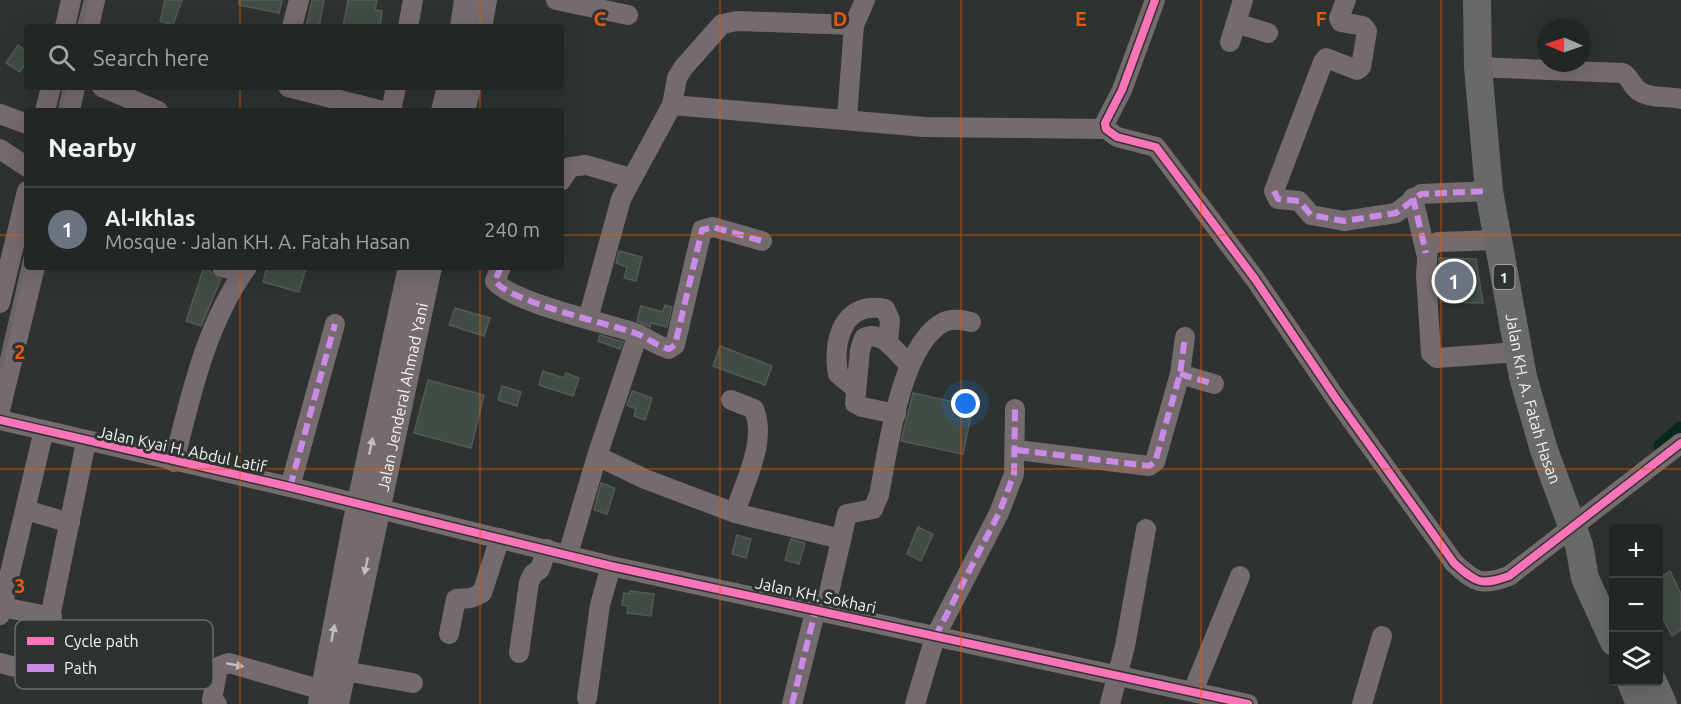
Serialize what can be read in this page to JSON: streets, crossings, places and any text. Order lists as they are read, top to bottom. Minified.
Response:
{"streets":{"highway":["1","Jalan KH. A. Fatah Hasan"],"main road":["Jalan Jenderal Ahmad Yani"],"street":["Jalan Kyai H. Abdul Latif","Jalan KH. Sokhari"]},"crossings":[["1","Jalan KH. A. Fatah Hasan"],["Jalan Jenderal Ahmad Yani","Jalan Kyai H. Abdul Latif"],["Jalan Jenderal Ahmad Yani","Jalan KH. Sokhari"],["Jalan Kyai H. Abdul Latif","Jalan KH. Sokhari"]],"legend":["Cycle path","Path"],"north":"left","page":{"search":"Search here","heading":"Nearby","list":[{"mark":"1","name":"Al-Ikhlas","note":"Mosque · Jalan KH. A. Fatah Hasan","value":"240 m"}],"pins":"1","map_buttons":["+","−"]},"grid":{"columns":["C","D","E","F"],"rows":["2","3"]}}
